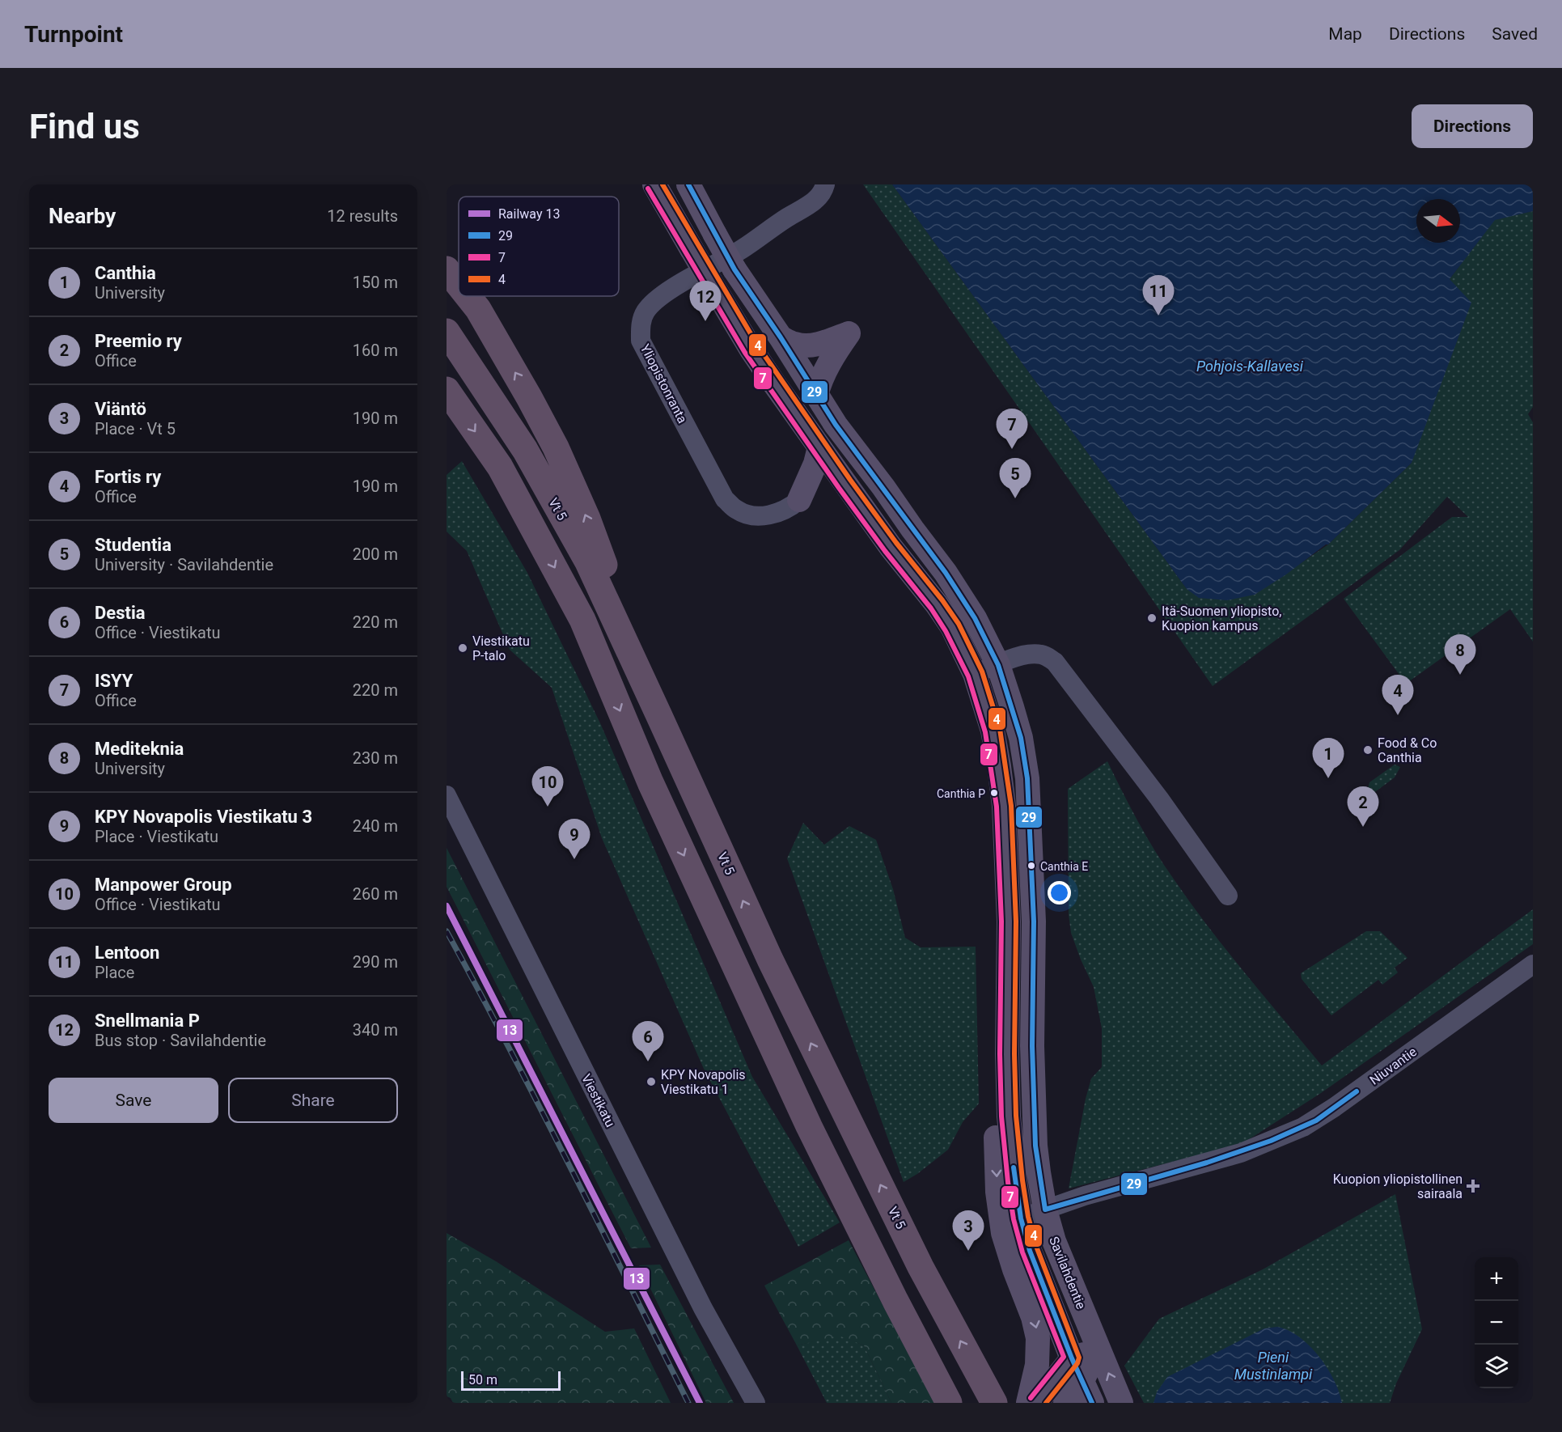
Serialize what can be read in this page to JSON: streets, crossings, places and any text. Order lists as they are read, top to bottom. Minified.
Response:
{"streets":{"highway":["Vt 5"],"main road":["Savilahdentie"],"street":["Yliopistonranta","Niuvantie","Viestikatu"]},"crossings":[["Niuvantie","Savilahdentie"]],"water":["Pohjois-Kallavesi","Pieni Mustinlampi"],"places":{"other":["Itä-Suomen yliopisto, Kuopion kampus","Viestikatu P-talo","Food & Co Canthia","Canthia P","Canthia E","KPY Novapolis Viestikatu 1"],"health":["Kuopion yliopistollinen sairaala"]},"lines":["transit line 29","transit line 4","transit line 7","rail line 13"],"legend":["Railway 13","29","7","4"],"scale_bar":"50 m","north":"right","page":{"header":"Turnpoint","nav":["Map","Directions","Saved"],"buttons":["Directions",["Save","Share"]],"title":"Find us","heading":["Nearby","12 results"],"list":[{"mark":"1","name":"Canthia","note":"University","value":"150 m"},{"mark":"2","name":"Preemio ry","note":"Office","value":"160 m"},{"mark":"3","name":"Viäntö","note":"Place · Vt 5","value":"190 m"},{"mark":"4","name":"Fortis ry","note":"Office","value":"190 m"},{"mark":"5","name":"Studentia","note":"University · Savilahdentie","value":"200 m"},{"mark":"6","name":"Destia","note":"Office · Viestikatu","value":"220 m"},{"mark":"7","name":"ISYY","note":"Office","value":"220 m"},{"mark":"8","name":"Mediteknia","note":"University","value":"230 m"},{"mark":"9","name":"KPY Novapolis Viestikatu 3","note":"Place · Viestikatu","value":"240 m"},{"mark":"10","name":"Manpower Group","note":"Office · Viestikatu","value":"260 m"},{"mark":"11","name":"Lentoon","note":"Place","value":"290 m"},{"mark":"12","name":"Snellmania P","note":"Bus stop · Savilahdentie","value":"340 m"}],"pins":["11","12","7","5","8","4","1","10","2","9","6","3"],"map_buttons":["+","−"],"scale":"50 m"}}
